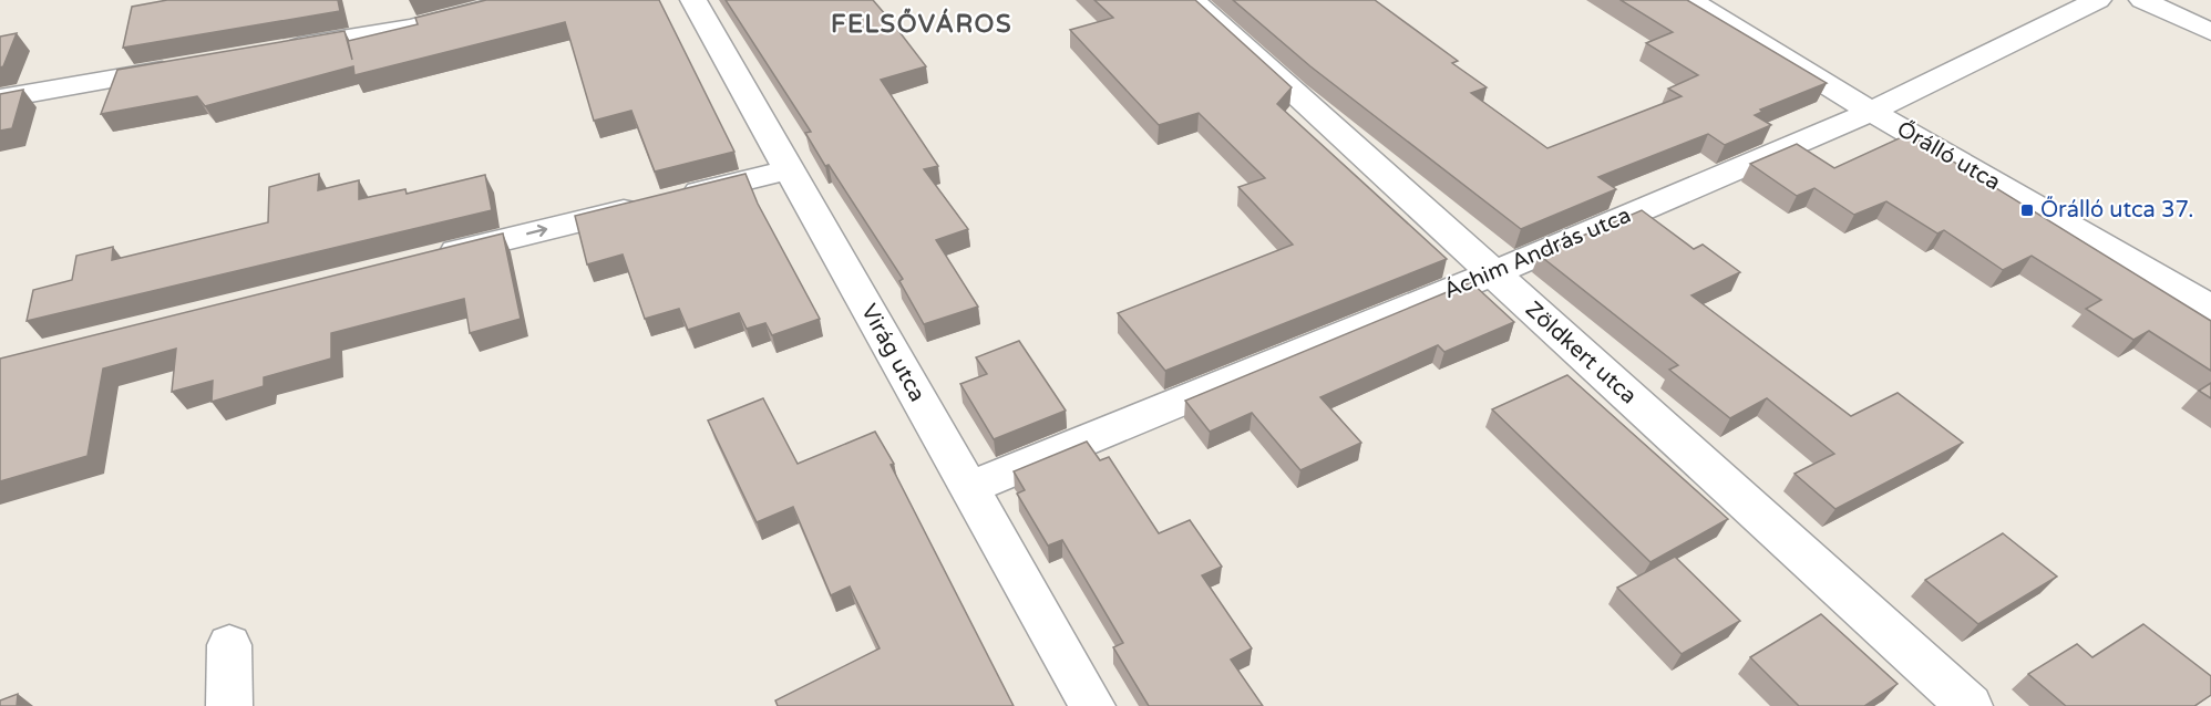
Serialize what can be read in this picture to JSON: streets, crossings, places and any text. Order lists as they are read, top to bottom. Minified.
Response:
{"streets":{"street":["Őrálló utca","Áchim András utca","Virág utca","Zöldkert utca"]},"crossings":[["Őrálló utca","Áchim András utca"],["Áchim András utca","Virág utca"],["Áchim András utca","Zöldkert utca"]],"districts":["FELSŐVÁROS"],"places":{"transit":["Őrálló utca 37."]}}
